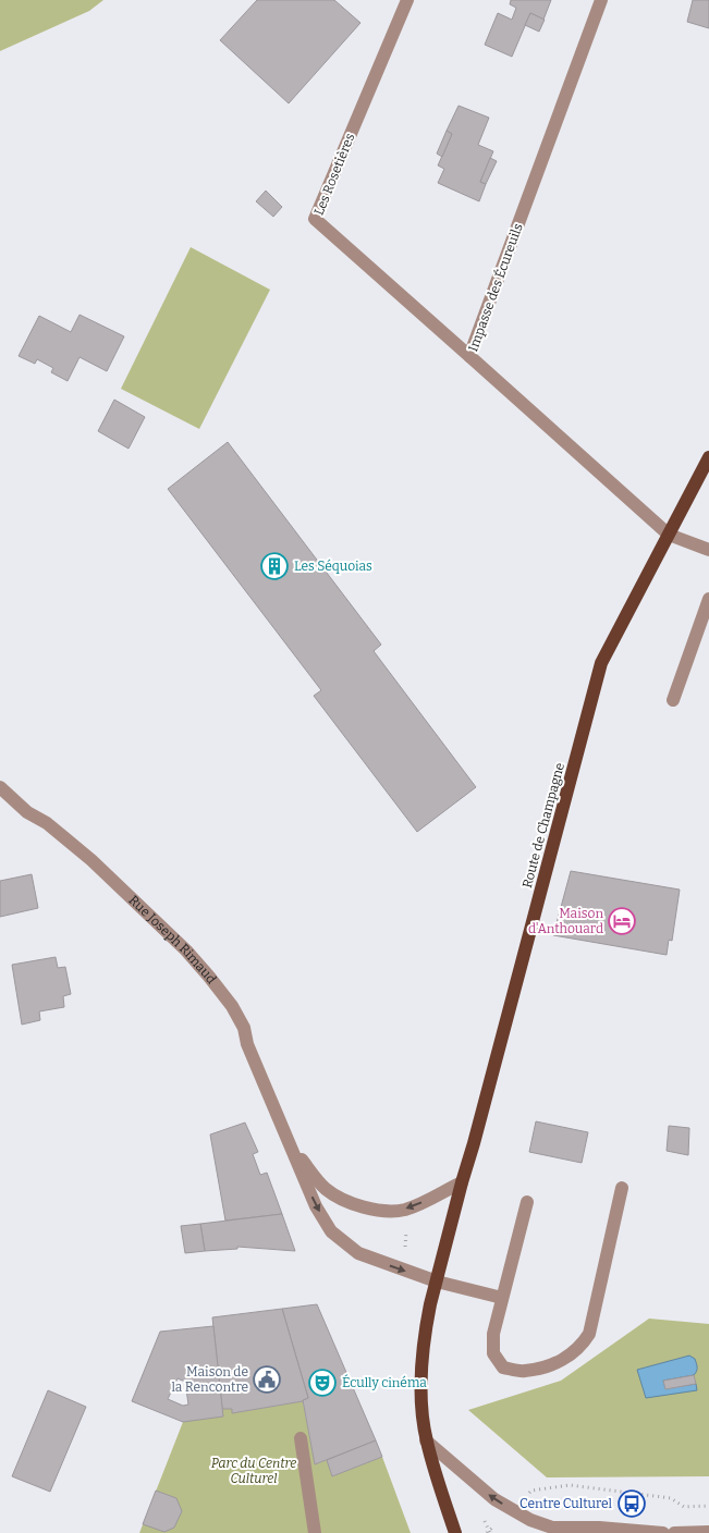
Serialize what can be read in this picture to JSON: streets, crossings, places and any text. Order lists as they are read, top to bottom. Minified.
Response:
{"streets":{"main road":["Route de Champagne"],"street":["Les Rosetières","Impasse des Écureuils","Rue Joseph Rimaud"]},"crossings":[["Les Rosetières","Impasse des Écureuils"],["Impasse des Écureuils","Route de Champagne"],["Route de Champagne","Rue Joseph Rimaud"]],"parks":["Parc du Centre Culturel"],"places":{"building":["Les Séquoias"],"hotel":["Maison d'Anthouard"],"public building":["Maison de la Rencontre"],"theatre":["Écully cinéma"],"bus stop":["Centre Culturel"]}}
